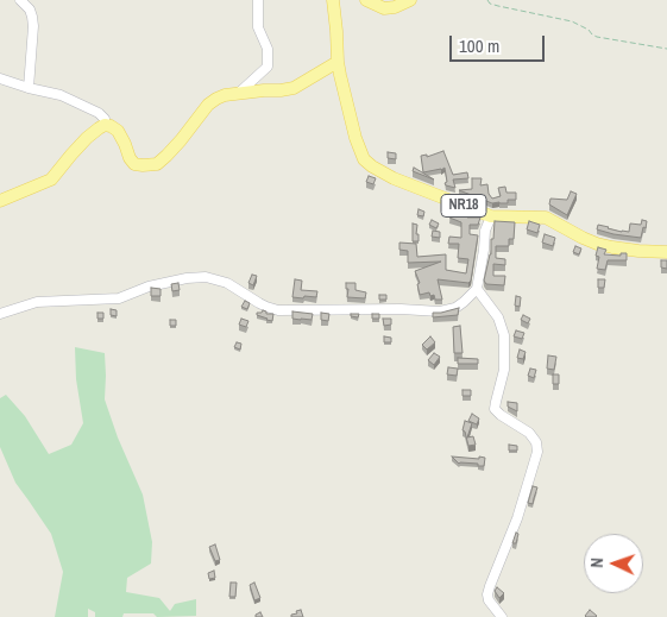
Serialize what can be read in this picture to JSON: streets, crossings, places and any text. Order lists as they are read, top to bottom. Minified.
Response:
{"streets":{"main road":["NR18"]},"scale_bar":"100 m","north":"left"}
